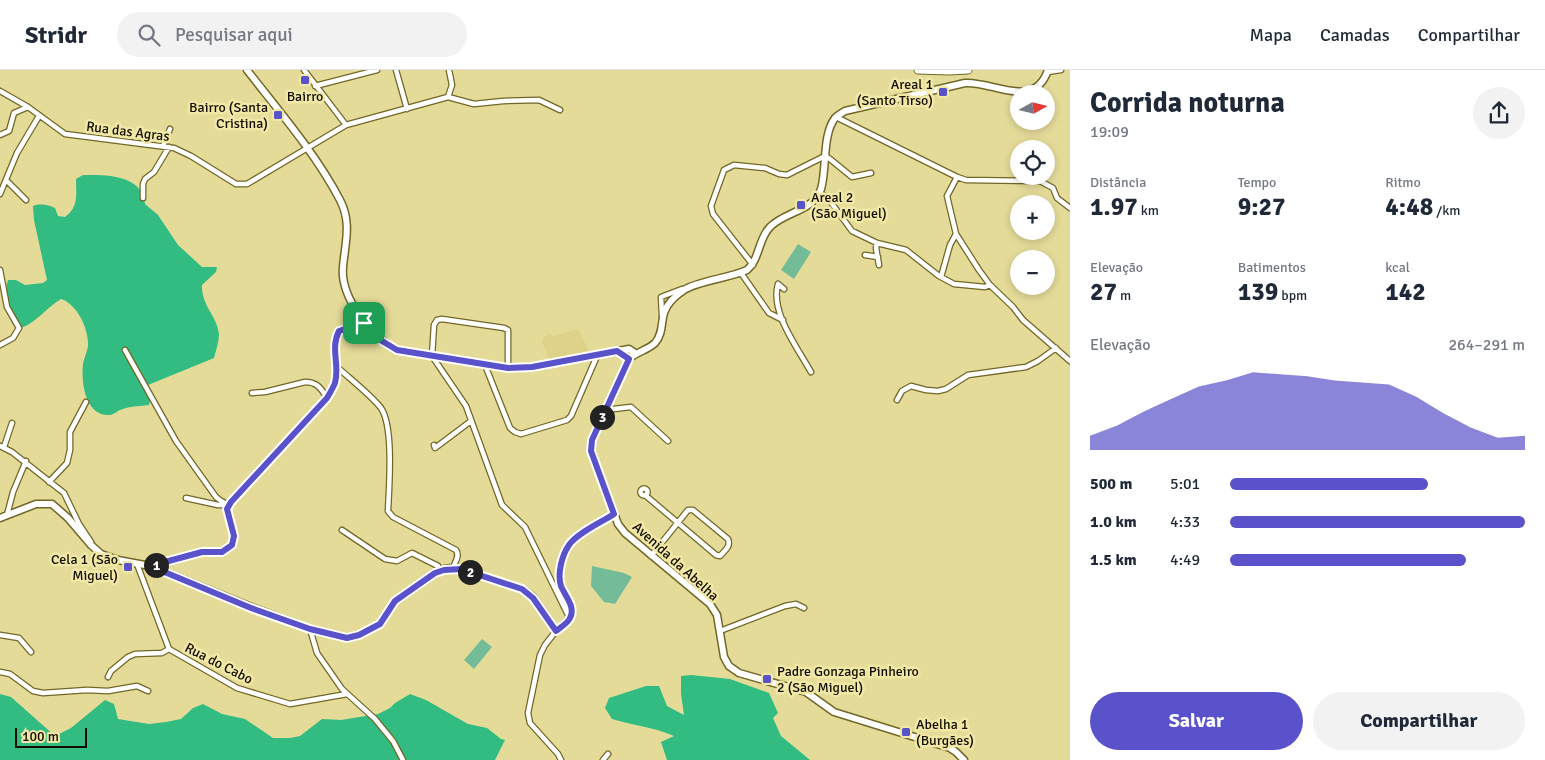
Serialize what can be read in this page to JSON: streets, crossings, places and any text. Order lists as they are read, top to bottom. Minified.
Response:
{"streets":{"street":["Rua das Agras","Avenida da Abelha","Rua do Cabo"]},"places":{"transit":["Bairro","Areal 1 (Santo Tirso)","Bairro (Santa Cristina)","Areal 2 (São Miguel)","Cela 1 (São Miguel)","Padre Gonzaga Pinheiro 2 (São Miguel)","Abelha 1 (Burgães)"]},"scale_bar":"100 m","north":"right","page":{"header":"Stridr","search":"Pesquisar aqui","nav":["Mapa","Camadas","Compartilhar"],"heading":["Corrida noturna","19:09"],"map_buttons":["+","−"],"stats":[["Distância","1.97 km"],["Tempo","9:27"],["Ritmo","4:48 /km"],["Elevação","27 m"],["Batimentos","139 bpm"],["kcal","142"]],"chart":["Elevação","264–291 m"],"pins":["3","1","2"],"list":[{"name":"500 m","note":"5:01"},{"name":"1.0 km","note":"4:33"},{"name":"1.5 km","note":"4:49"}],"buttons":["Salvar","Compartilhar"],"scale":"100 m"}}
